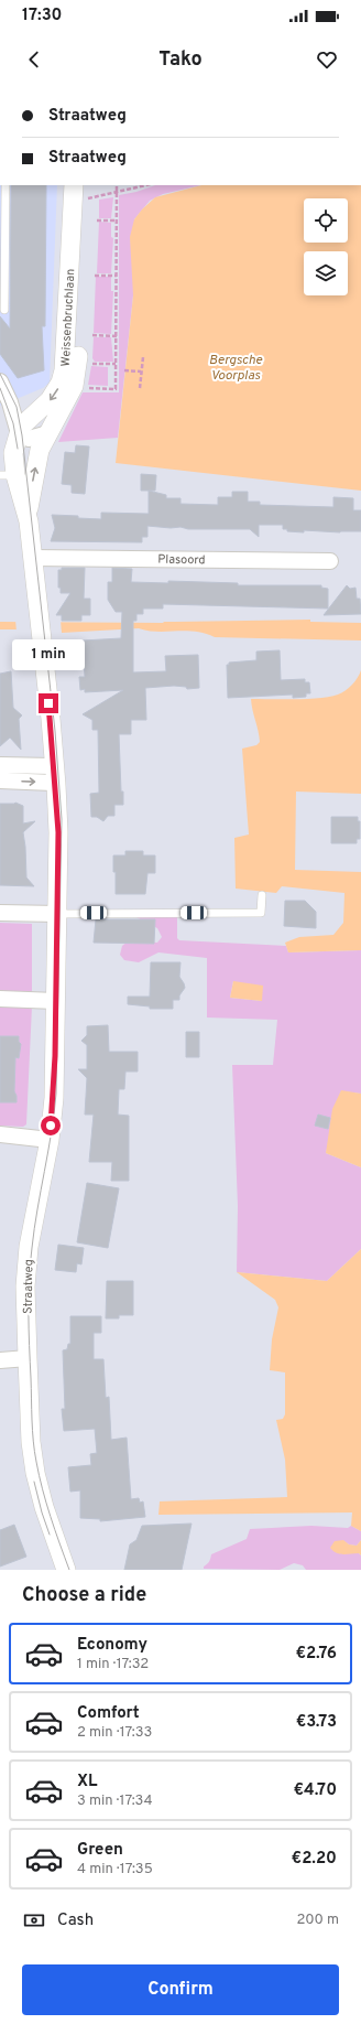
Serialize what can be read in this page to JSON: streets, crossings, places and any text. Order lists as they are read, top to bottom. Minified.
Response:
{"streets":{"street":["Weissenbruchlaan","Plasoord","Straatweg"]},"crossings":[["Weissenbruchlaan","Straatweg"],["Plasoord","Straatweg"]],"water":["Bergsche Voorplas"],"page":{"status":"17:30","header":"Tako","banner":["Straatweg","Straatweg"],"bubble":"1 min","heading":"Choose a ride","list":[{"name":"Economy","note":"1 min · 17:32","value":"€2.76"},{"name":"Comfort","note":"2 min · 17:33","value":"€3.73"},{"name":"XL","note":"3 min · 17:34","value":"€4.70"},{"name":"Green","note":"4 min · 17:35","value":"€2.20"}],"pay":["Cash","200 m"],"buttons":"Confirm"}}
